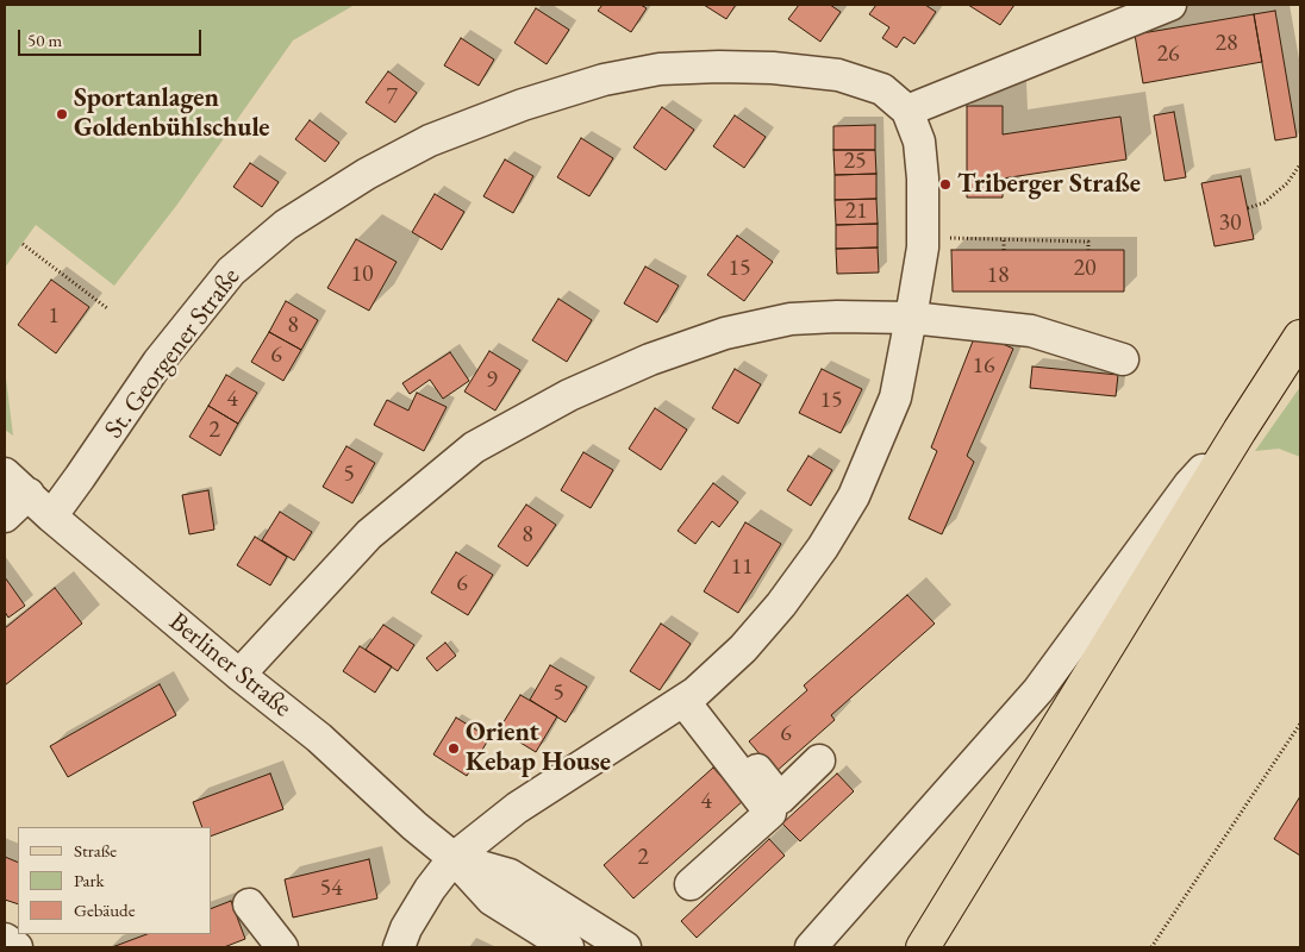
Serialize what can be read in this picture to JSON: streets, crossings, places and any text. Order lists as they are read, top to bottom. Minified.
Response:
{"streets":{"street":["St. Georgener Straße","Berliner Straße"]},"crossings":[["St. Georgener Straße","Berliner Straße"]],"places":["Sportanlagen Goldenbühlschule","Triberger Straße","Orient Kebap House"],"house_numbers":["28","26","7","25","21","30","15","20","10","18","1","8","6","16","9","4","15","2","5","8","11","6","5","6","4","2","54"],"legend":["Straße","Park","Gebäude"],"scale_bar":"50 m"}
